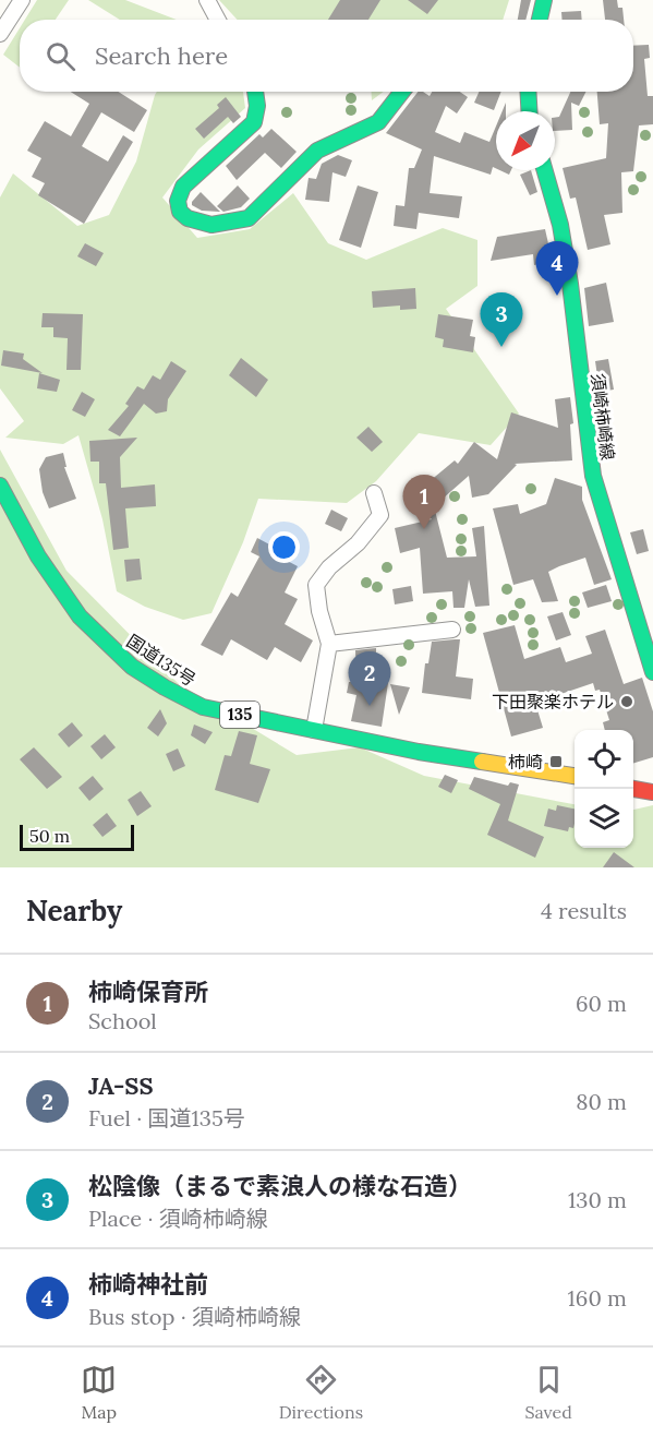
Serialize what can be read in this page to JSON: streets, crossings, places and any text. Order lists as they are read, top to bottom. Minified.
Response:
{"streets":{"main road":["須崎柿崎線","国道135号","135"]},"places":{"other":["下田聚楽ホテル"],"transit":["柿崎"]},"scale_bar":"50 m","north":"bottom left","page":{"search":"Search here","pins":["4","3","1","2"],"scale":"50 m","heading":["Nearby","4 results"],"list":[{"mark":"1","name":"柿崎保育所","note":"School","value":"60 m"},{"mark":"2","name":"JA-SS","note":"Fuel · 国道135号","value":"80 m"},{"mark":"3","name":"松陰像（まるで素浪人の様な石造）","note":"Place · 須崎柿崎線","value":"130 m"},{"mark":"4","name":"柿崎神社前","note":"Bus stop · 須崎柿崎線","value":"160 m"}],"nav":["Map","Directions","Saved"]}}
